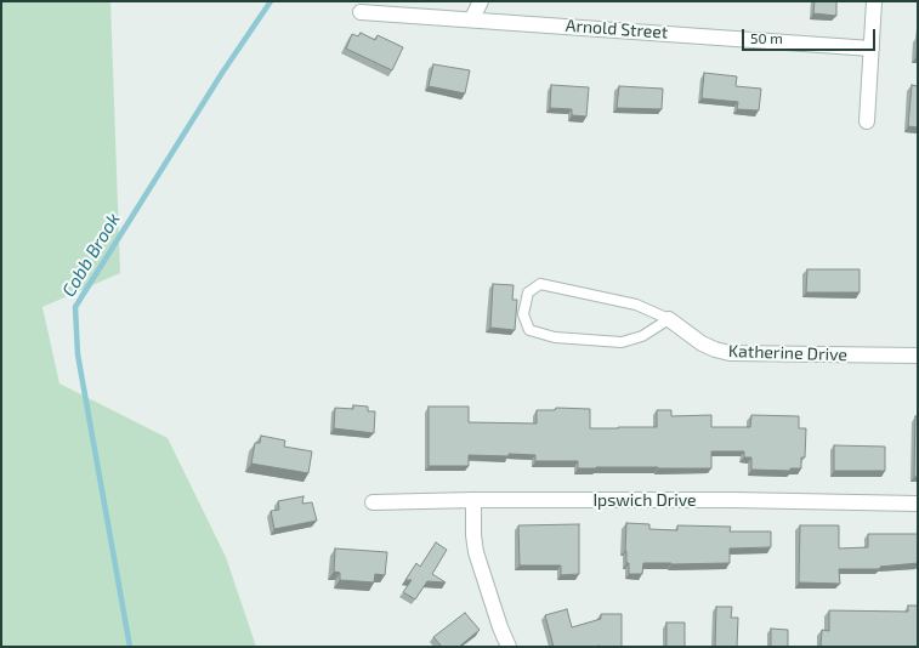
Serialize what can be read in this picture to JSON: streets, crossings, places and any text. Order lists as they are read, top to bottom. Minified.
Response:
{"streets":{"street":["Arnold Street","Katherine Drive","Ipswich Drive"]},"water":["Cobb Brook"],"scale_bar":"50 m"}
